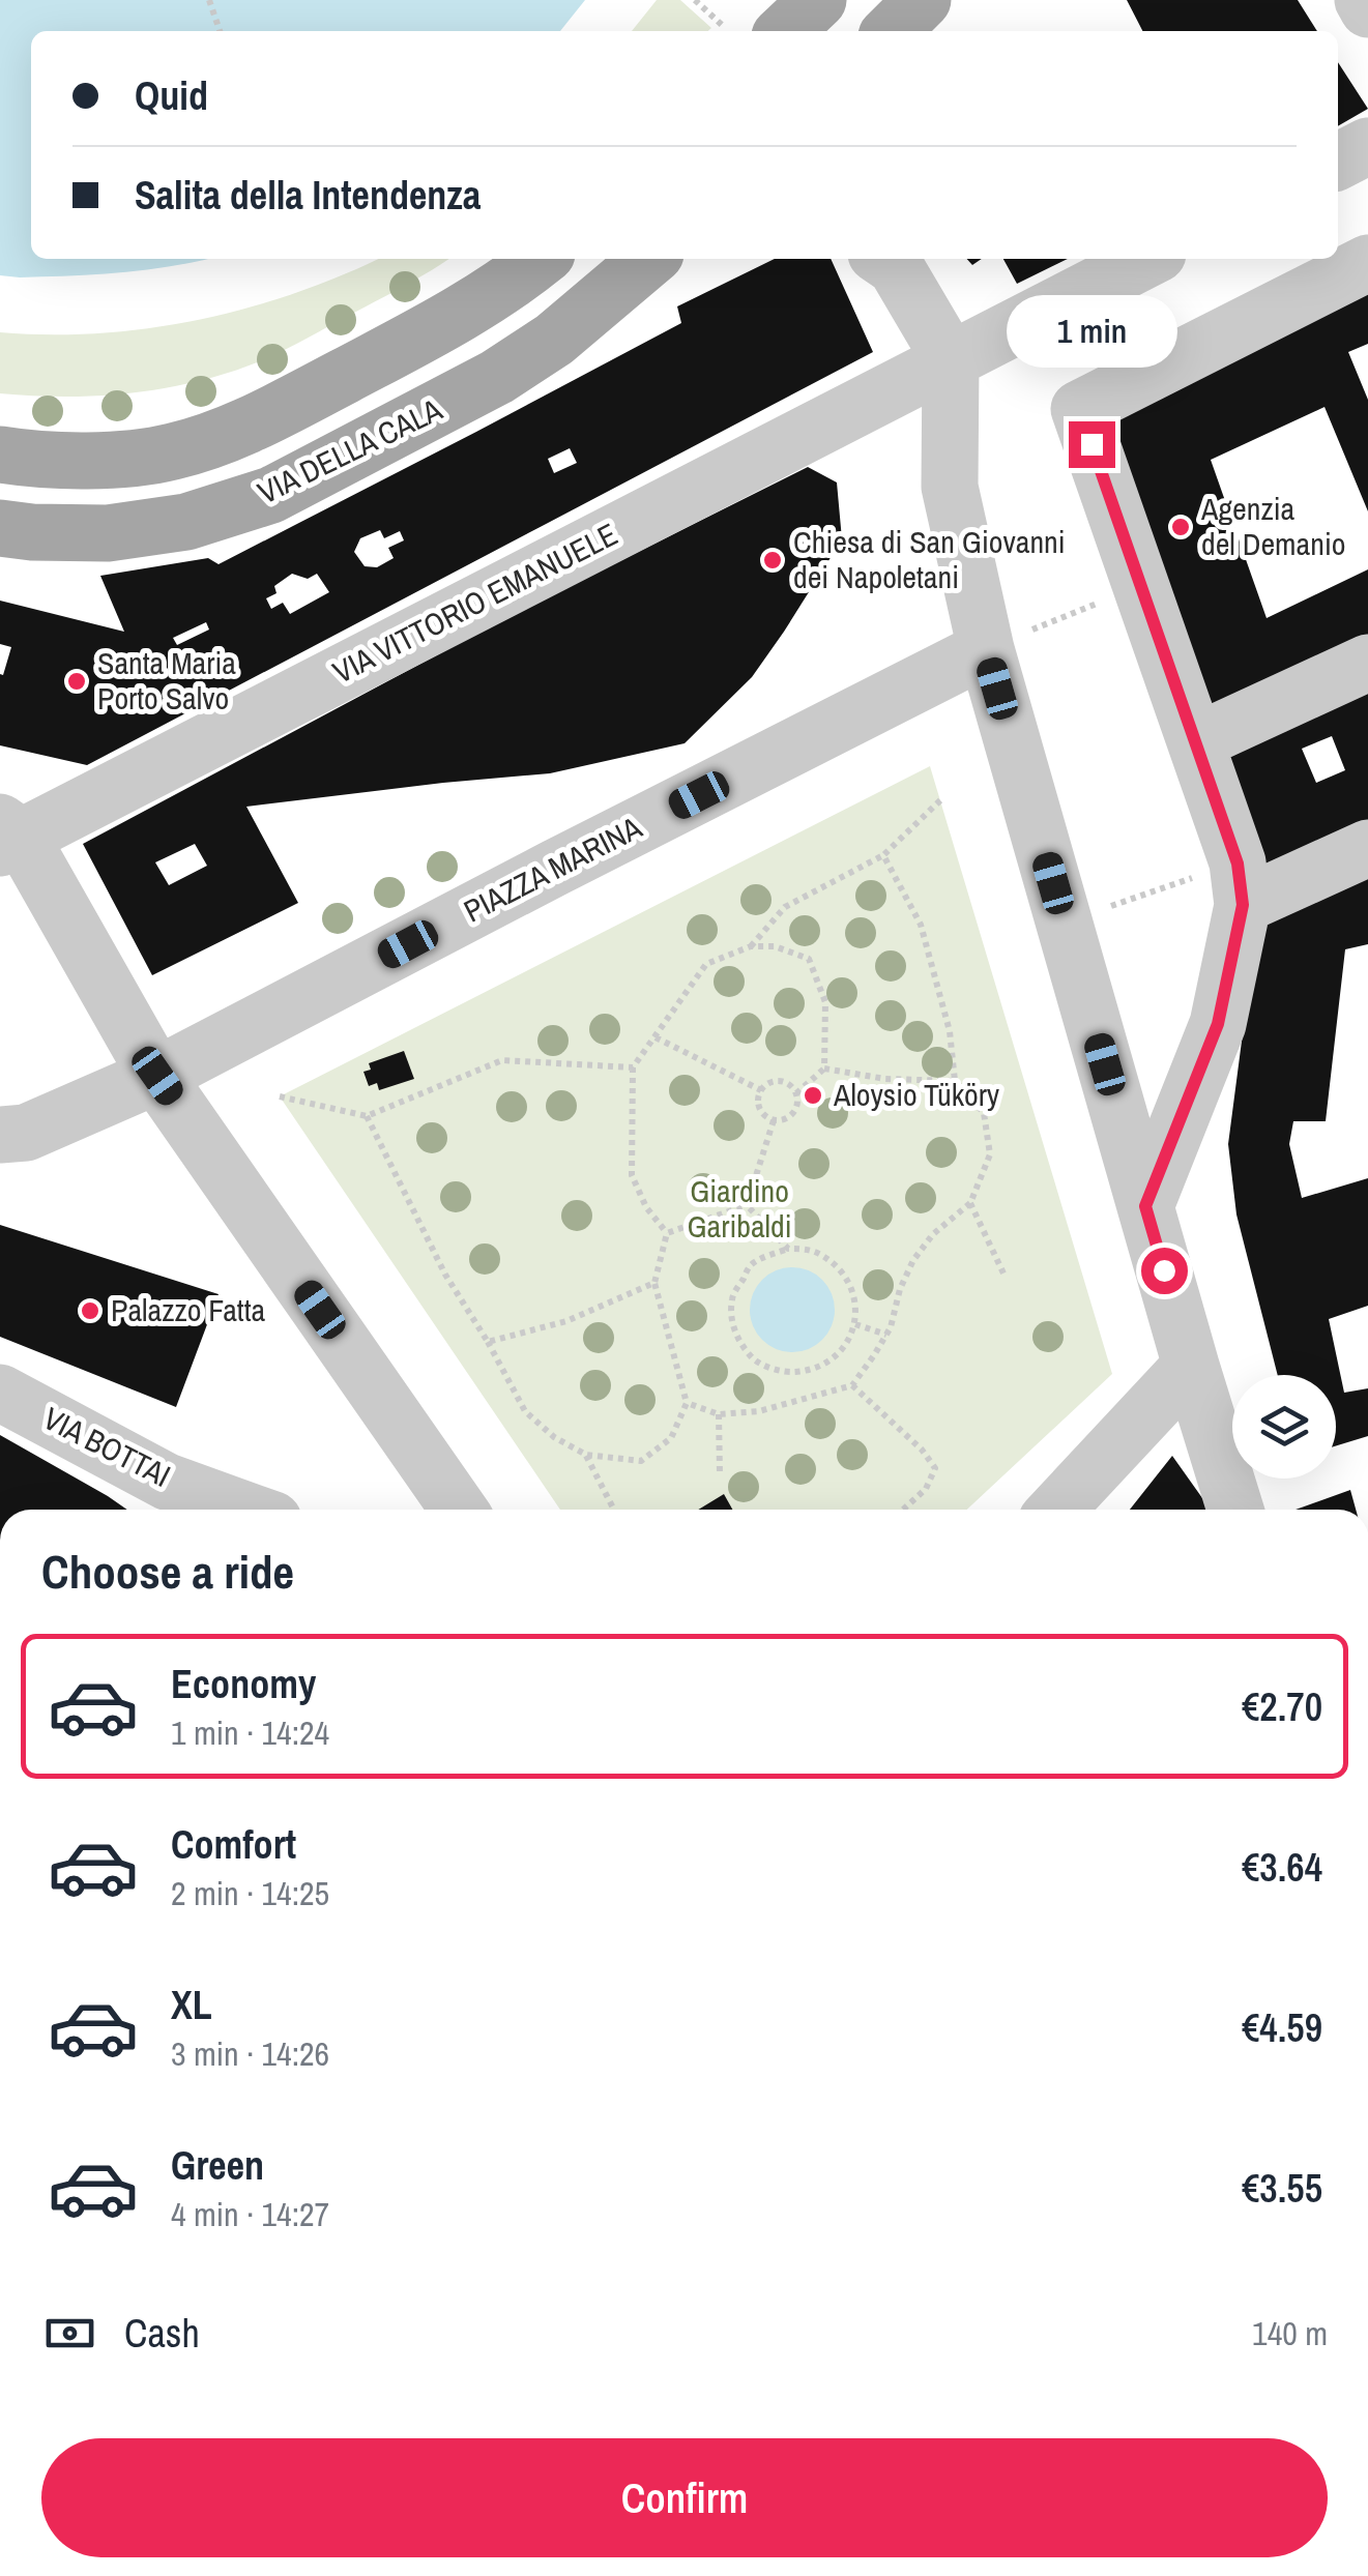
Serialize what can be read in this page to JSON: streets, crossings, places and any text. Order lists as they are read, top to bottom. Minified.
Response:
{"streets":{"main road":["VIA DELLA CALA"],"street":["VIA VITTORIO EMANUELE","PIAZZA MARINA","VIA BOTTAI"]},"parks":["Giardino Garibaldi"],"places":["Agenzia del Demanio","Chiesa di San Giovanni dei Napoletani","Santa Maria Porto Salvo","Aloysio Tüköry","Palazzo Fatta"],"page":{"banner":["Quid","Salita della Intendenza"],"bubble":"1 min","heading":"Choose a ride","list":[{"name":"Economy","note":"1 min · 14:24","value":"€2.70"},{"name":"Comfort","note":"2 min · 14:25","value":"€3.64"},{"name":"XL","note":"3 min · 14:26","value":"€4.59"},{"name":"Green","note":"4 min · 14:27","value":"€3.55"}],"pay":["Cash","140 m"],"buttons":"Confirm"}}
